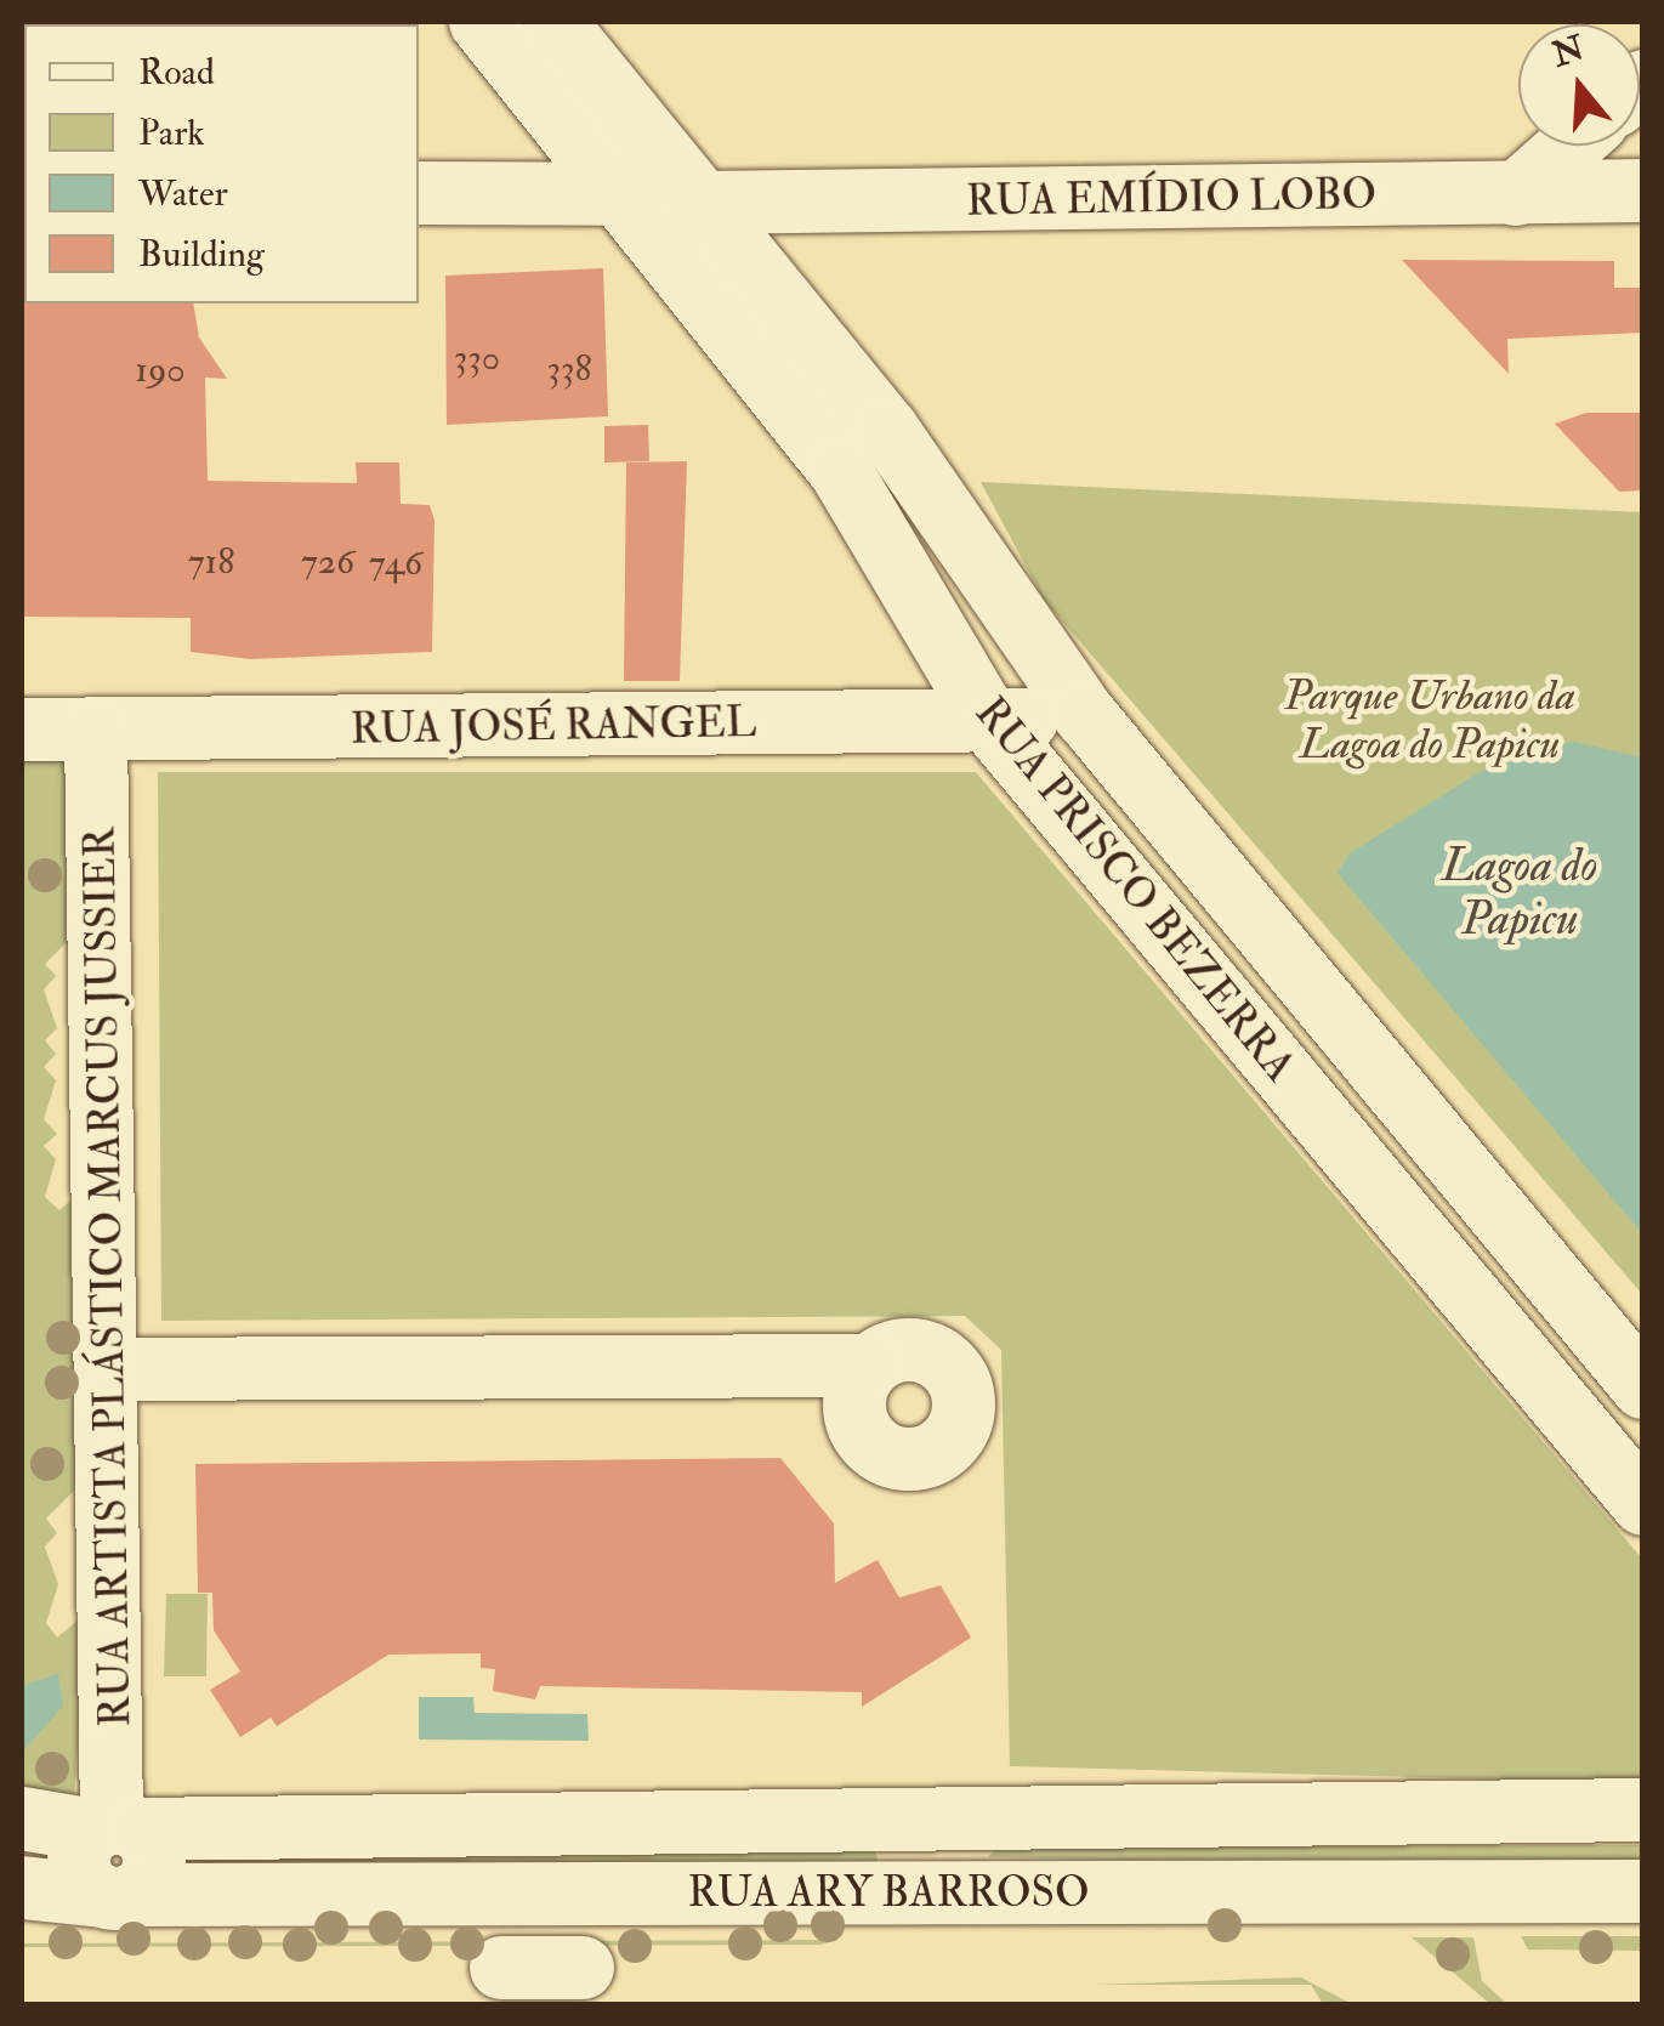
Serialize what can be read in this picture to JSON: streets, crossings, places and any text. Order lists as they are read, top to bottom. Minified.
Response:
{"streets":{"street":["RUA EMÍDIO LOBO","RUA JOSÉ RANGEL","RUA PRISCO BEZERRA","RUA ARTISTA PLÁSTICO MARCUS JUSSIER","RUA ARY BARROSO"]},"crossings":[["RUA EMÍDIO LOBO","RUA PRISCO BEZERRA"],["RUA JOSÉ RANGEL","RUA PRISCO BEZERRA"],["RUA JOSÉ RANGEL","RUA ARTISTA PLÁSTICO MARCUS JUSSIER"],["RUA ARTISTA PLÁSTICO MARCUS JUSSIER","RUA ARY BARROSO"]],"water":["Lagoa do Papicu"],"parks":["Parque Urbano da Lagoa do Papicu"],"house_numbers":["330","338","190","718","726","746"],"legend":["Road","Park","Water","Building"],"north":"top"}
